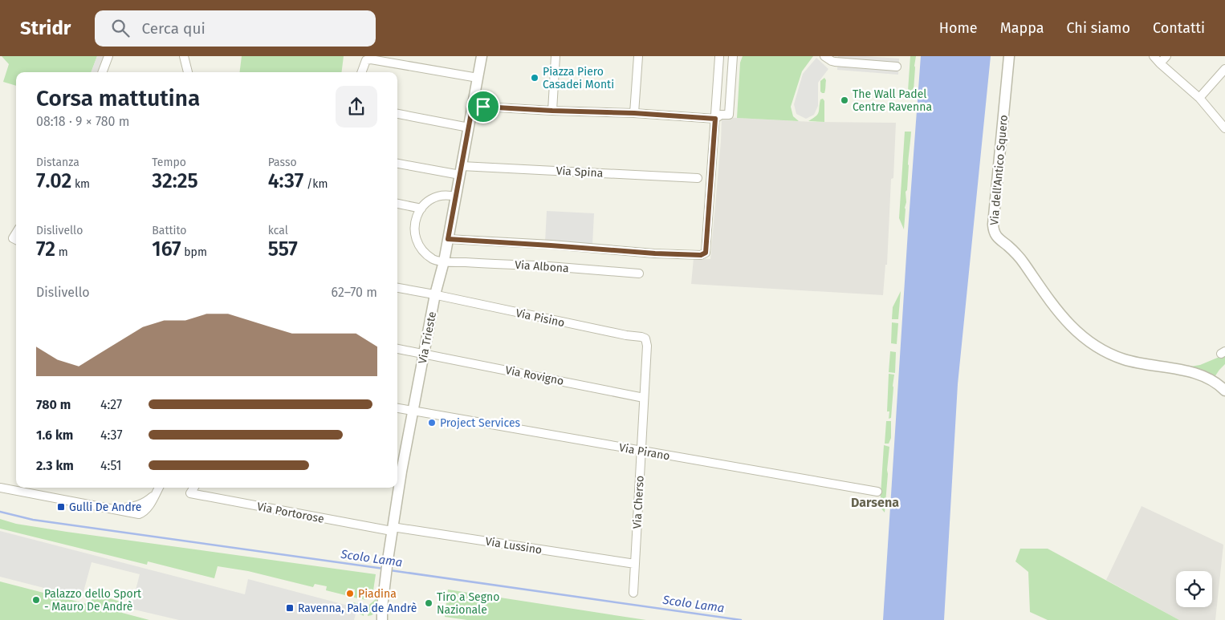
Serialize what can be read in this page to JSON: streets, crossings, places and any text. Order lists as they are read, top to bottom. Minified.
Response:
{"streets":{"street":["Via dell'Antico Squero","Via Spina","Via Albona","Via Pisino","Via Trieste","Via Rovigno","Via Pirano","Via Cherso","Via Portorose","Via Lussino"]},"crossings":[["Via Spina","Via Trieste"],["Via Albona","Via Trieste"],["Via Pisino","Via Trieste"],["Via Pisino","Via Cherso"],["Via Trieste","Via Rovigno"],["Via Trieste","Via Pirano"],["Via Trieste","Via Portorose"],["Via Trieste","Via Lussino"],["Via Rovigno","Via Cherso"],["Via Pirano","Via Cherso"],["Via Cherso","Via Lussino"],["Via Portorose","Via Lussino"]],"districts":["Darsena"],"water":["Scolo Lama"],"places":{"other":["Piazza Piero Casadei Monti","The Wall Padel Centre Ravenna","Project Services","Piadina","Palazzo dello Sport - Mauro De Andrè","Tiro a Segno Nazionale"],"transit":["Gulli De Andre","Ravenna, Pala de Andrè"]},"page":{"header":"Stridr","search":"Cerca qui","nav":["Home","Mappa","Chi siamo","Contatti"],"heading":["Corsa mattutina","08:18 · 9 × 780 m"],"stats":[["Distanza","7.02 km"],["Tempo","32:25"],["Passo","4:37 /km"],["Dislivello","72 m"],["Battito","167 bpm"],["kcal","557"]],"chart":["Dislivello","62–70 m"],"list":[{"name":"780 m","note":"4:27"},{"name":"1.6 km","note":"4:37"},{"name":"2.3 km","note":"4:51"}]}}
